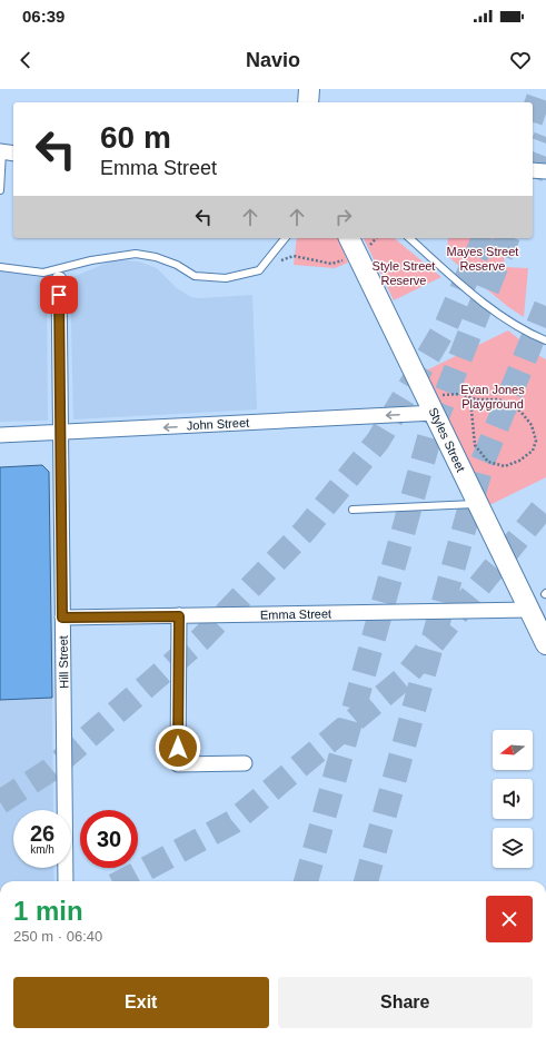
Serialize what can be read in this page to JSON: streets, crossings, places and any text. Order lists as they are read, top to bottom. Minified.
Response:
{"streets":{"main road":["Styles Street"],"street":["John Street","Emma Street","Hill Street"]},"crossings":[["John Street","Styles Street"],["John Street","Hill Street"],["Styles Street","Emma Street"],["Emma Street","Hill Street"]],"one_way":["John Street"],"parks":["Mayes Street Reserve","Style Street Reserve","Evan Jones Playground"],"north":"left","page":{"status":"06:39","header":"Navio","turn":["60 m","Emma Street"],"speed":"26 km/h","limit":"30","heading":["1 min","250 m · 06:40"],"buttons":["Exit","Share"]}}
